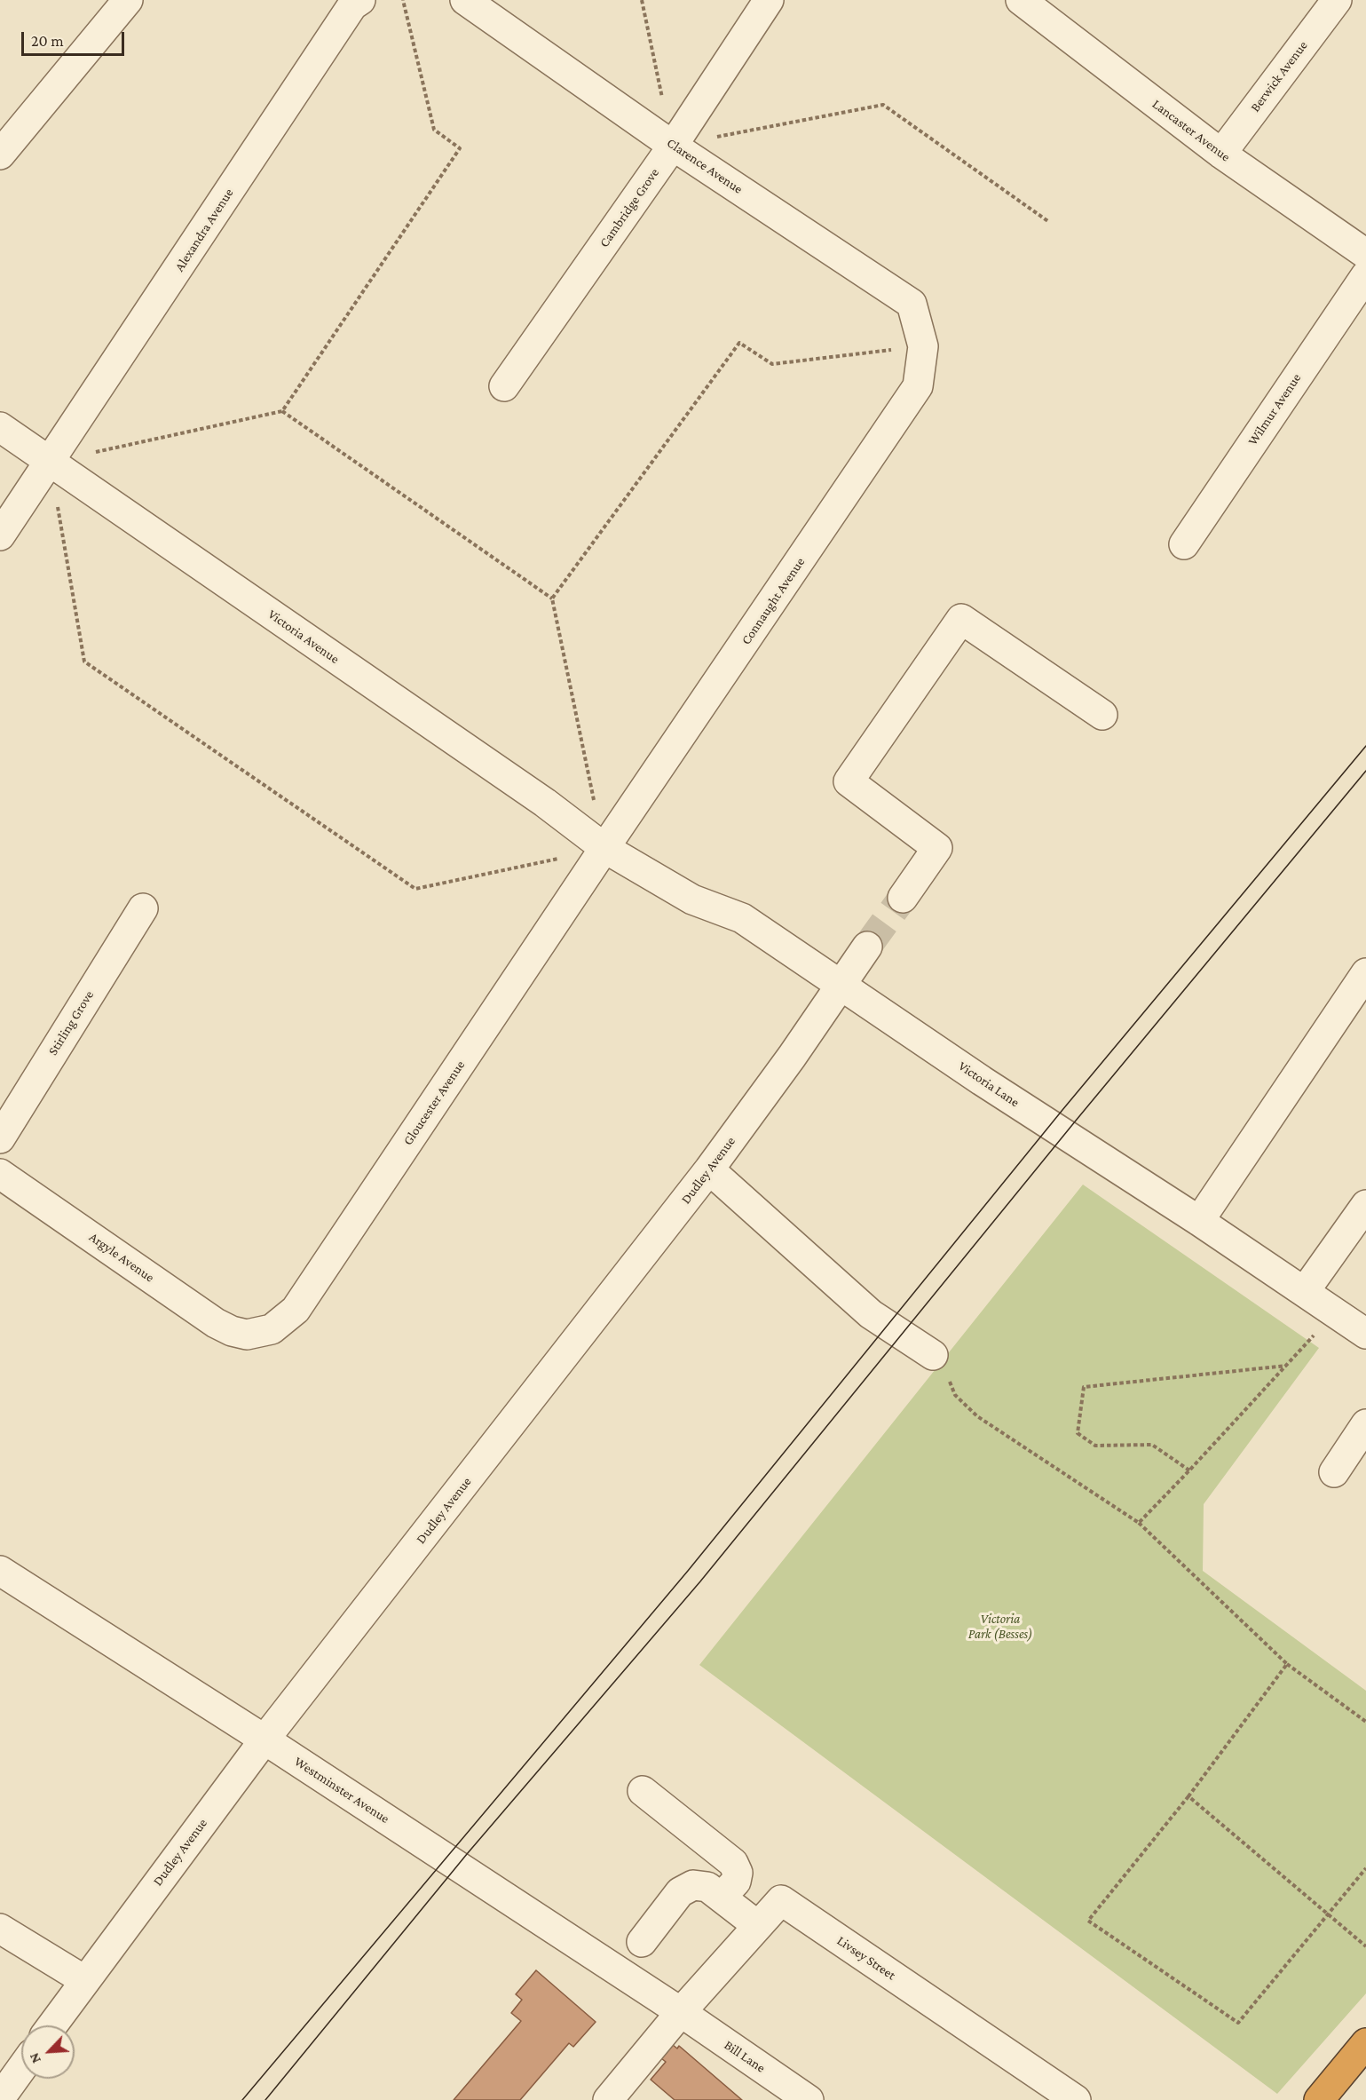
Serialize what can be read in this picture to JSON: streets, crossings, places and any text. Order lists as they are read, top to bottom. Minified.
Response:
{"streets":{"street":["Berwick Avenue","Lancaster Avenue","Clarence Avenue","Cambridge Grove","Alexandra Avenue","Wilmur Avenue","Connaught Avenue","Victoria Avenue","Stirling Grove","Victoria Lane","Gloucester Avenue","Dudley Avenue","Argyle Avenue","Westminster Avenue","Livsey Street","Bill Lane"]},"crossings":[["Berwick Avenue","Lancaster Avenue"],["Clarence Avenue","Cambridge Grove"],["Clarence Avenue","Connaught Avenue"],["Alexandra Avenue","Victoria Avenue"],["Connaught Avenue","Victoria Avenue"],["Connaught Avenue","Victoria Lane"],["Connaught Avenue","Gloucester Avenue"],["Victoria Avenue","Victoria Lane"],["Victoria Avenue","Gloucester Avenue"],["Victoria Lane","Gloucester Avenue"],["Victoria Lane","Dudley Avenue"],["Gloucester Avenue","Argyle Avenue"],["Dudley Avenue","Westminster Avenue"],["Westminster Avenue","Livsey Street"],["Westminster Avenue","Bill Lane"],["Livsey Street","Bill Lane"]],"parks":["Victoria Park (Besses)"],"scale_bar":"20 m","north":"bottom left"}
